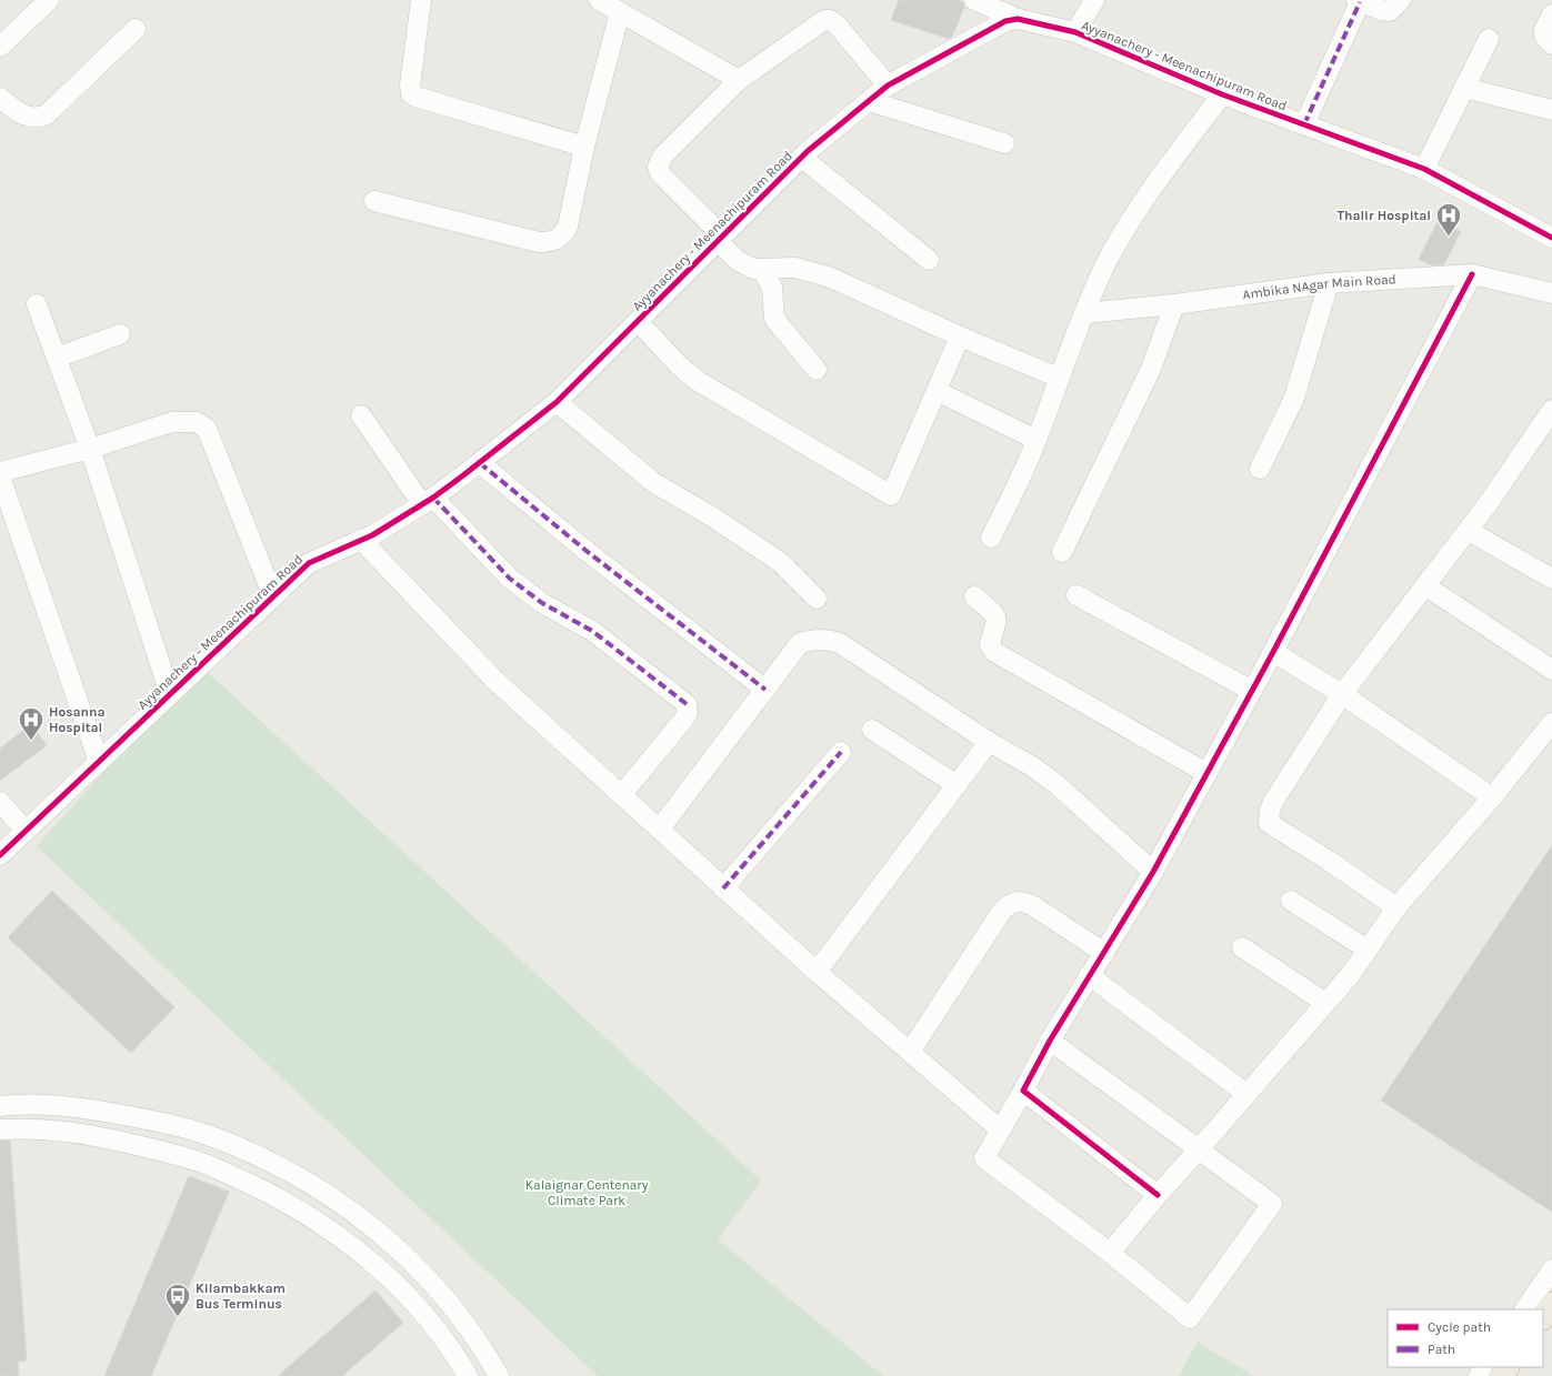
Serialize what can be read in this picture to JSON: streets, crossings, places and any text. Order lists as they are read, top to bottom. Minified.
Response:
{"streets":{"street":["Ayyanachery - Meenachipuram Road","Ambika NAgar Main Road"]},"parks":["Kalaignar Centenary Climate Park"],"places":{"hospital":["Thalir Hospital","Hosanna Hospital"],"bus stop":["Kilambakkam Bus Terminus"]},"legend":["Cycle path","Path"]}
